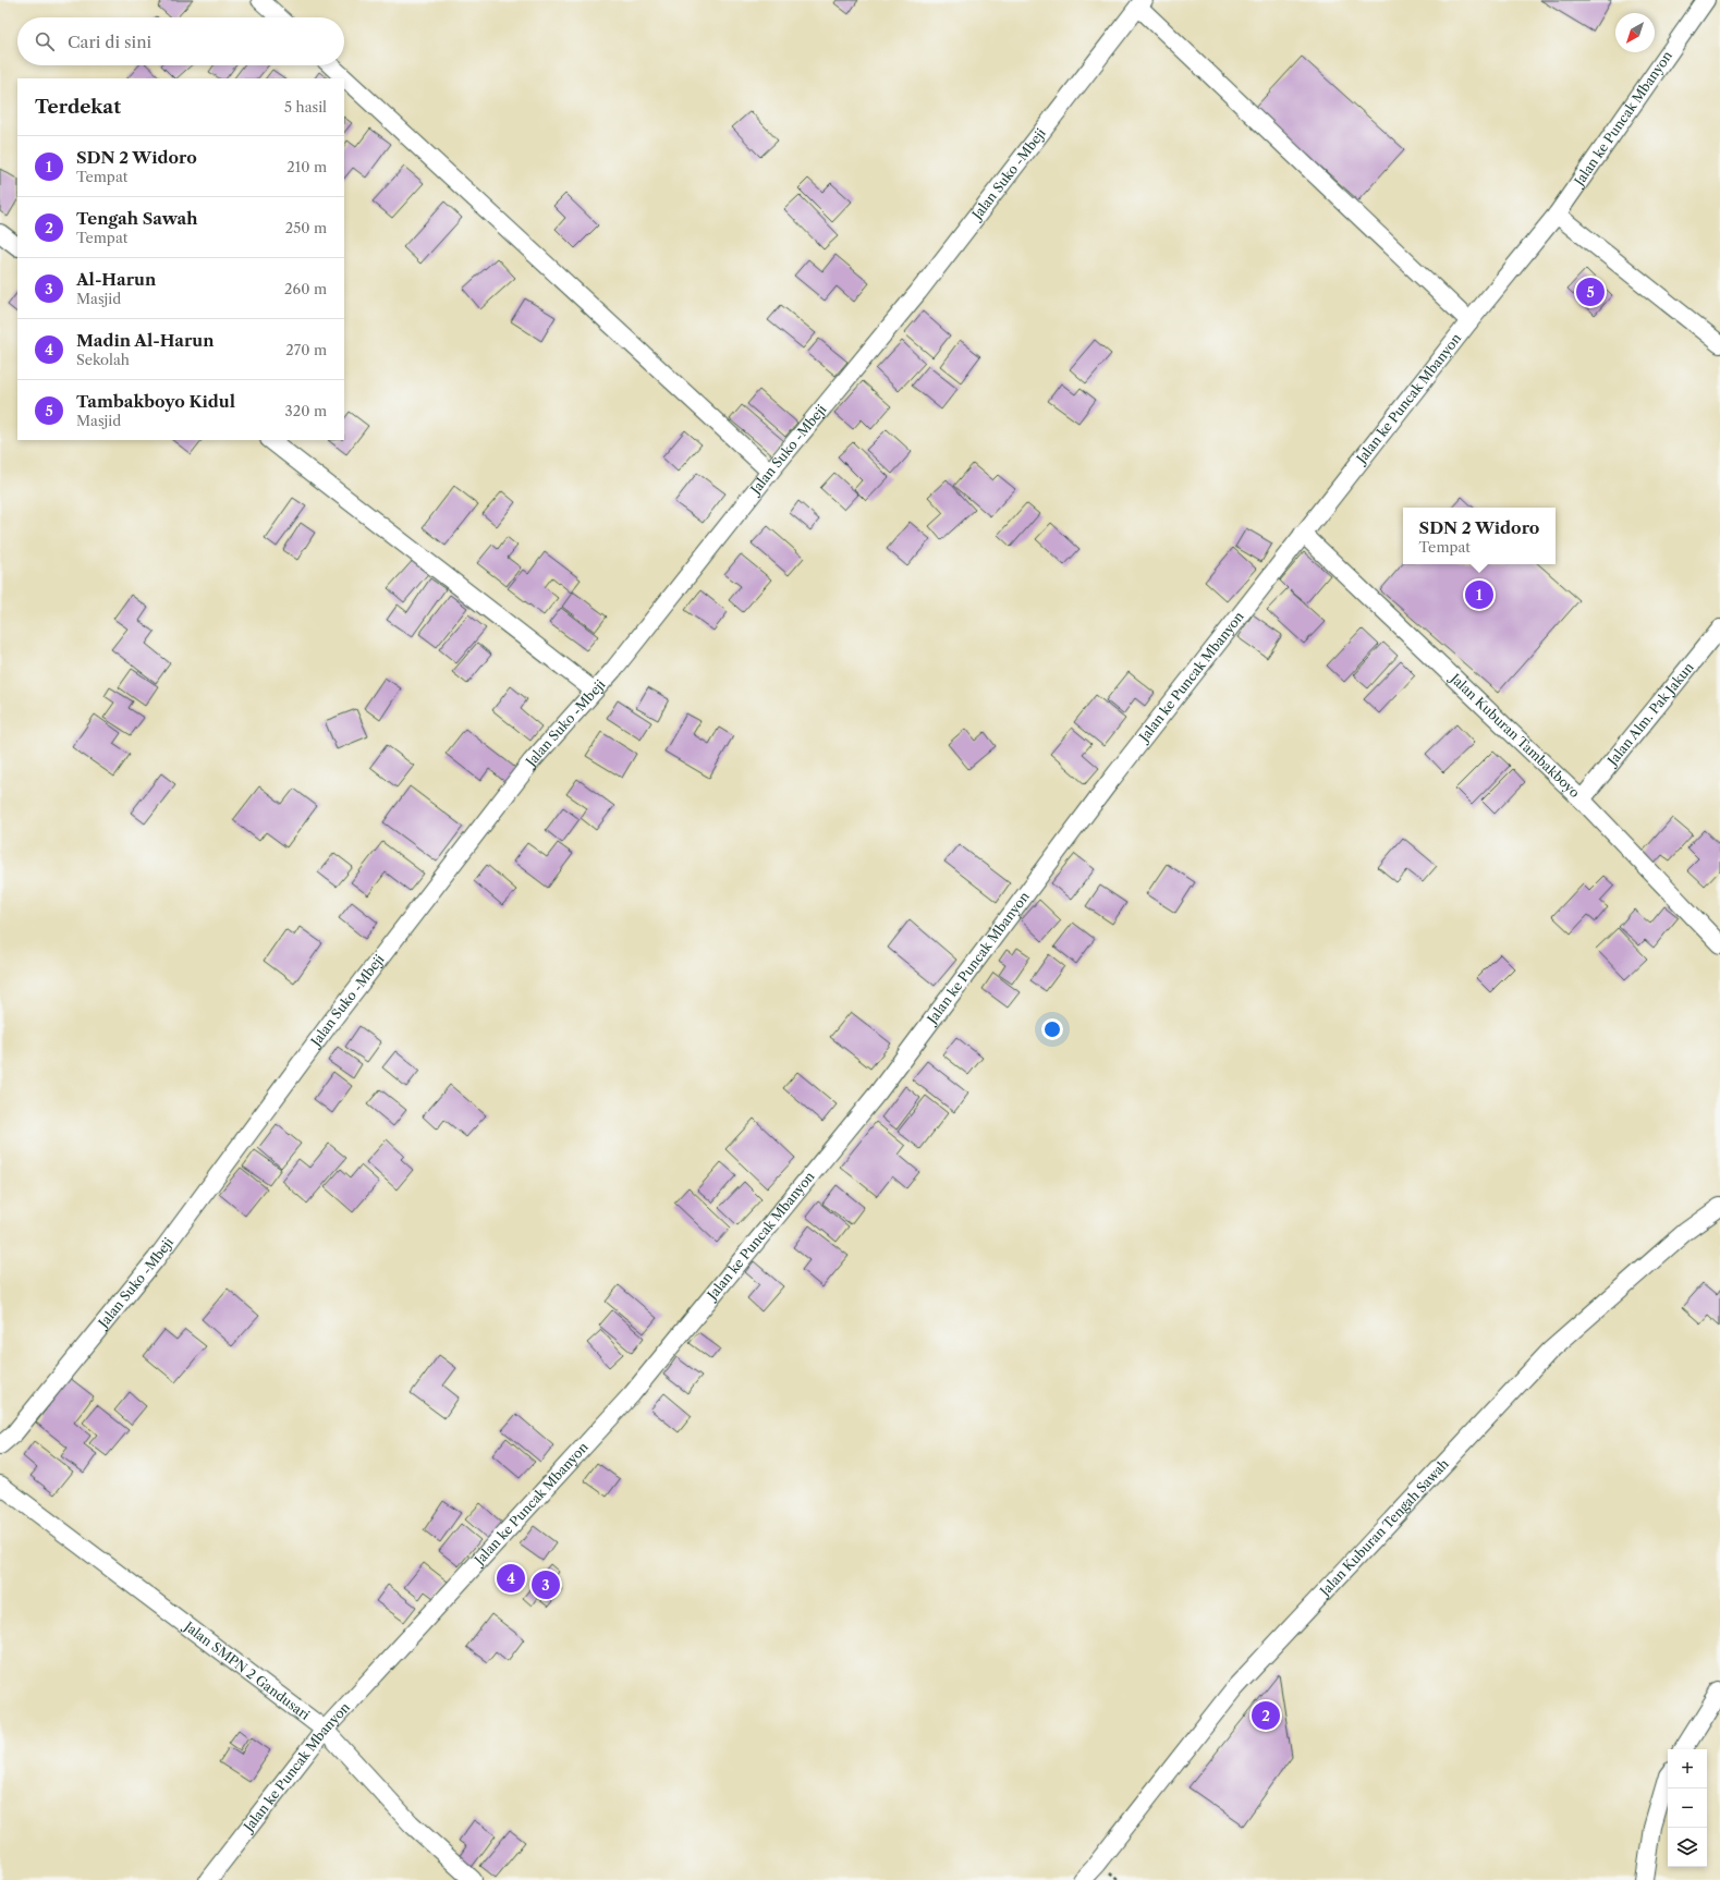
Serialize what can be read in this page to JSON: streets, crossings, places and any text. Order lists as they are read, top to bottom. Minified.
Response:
{"streets":{"street":["Jalan ke Puncak Mbanyon","Jalan Suko -Mbeji","Jalan Alm. Pak Jakun","Jalan Kuburan Tambakboyo","Jalan Kuburan Tengah Sawah","Jalan SMPN 2 Gandusari"]},"crossings":[["Jalan ke Puncak Mbanyon","Jalan Kuburan Tambakboyo"],["Jalan ke Puncak Mbanyon","Jalan SMPN 2 Gandusari"],["Jalan Alm. Pak Jakun","Jalan Kuburan Tambakboyo"]],"north":"bottom left","page":{"search":"Cari di sini","heading":["Terdekat","5 hasil"],"list":[{"mark":"1","name":"SDN 2 Widoro","note":"Tempat","value":"210 m"},{"mark":"2","name":"Tengah Sawah","note":"Tempat","value":"250 m"},{"mark":"3","name":"Al-Harun","note":"Masjid","value":"260 m"},{"mark":"4","name":"Madin Al-Harun","note":"Sekolah","value":"270 m"},{"mark":"5","name":"Tambakboyo Kidul","note":"Masjid","value":"320 m"}],"pins":["5","1","4","3","2"],"popup":["SDN 2 Widoro","Tempat"],"map_buttons":["+","−"]}}
